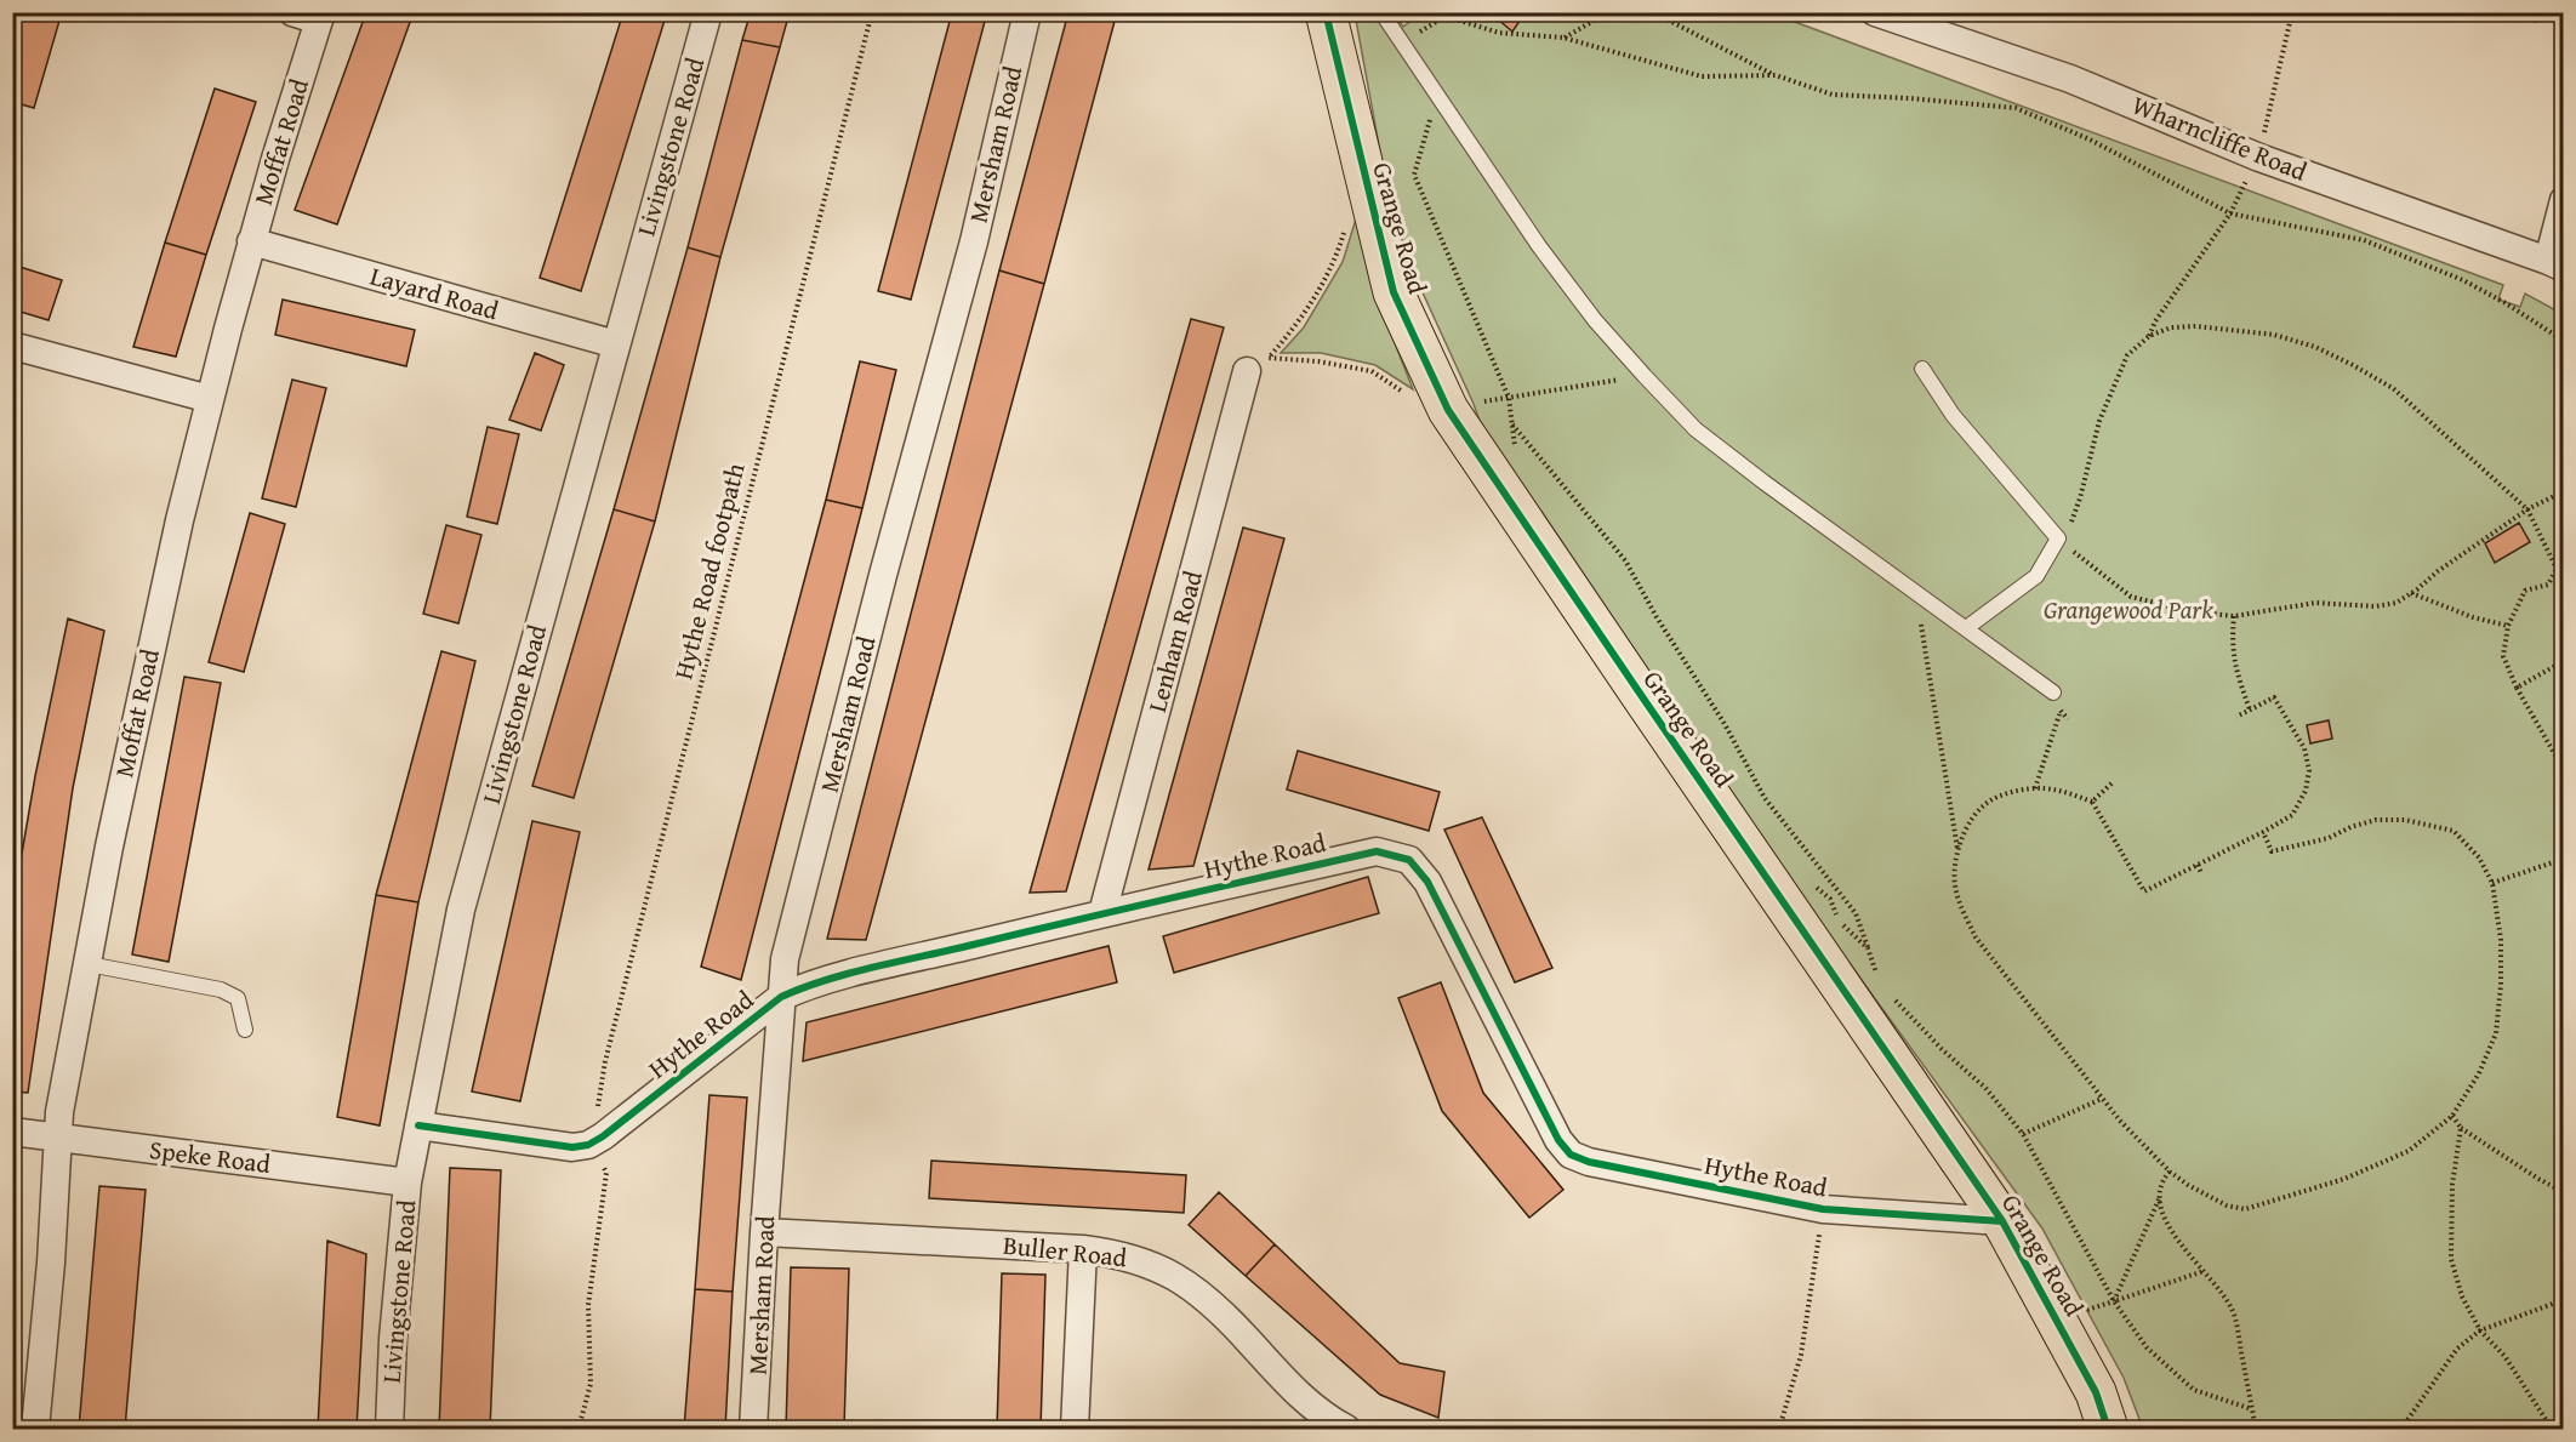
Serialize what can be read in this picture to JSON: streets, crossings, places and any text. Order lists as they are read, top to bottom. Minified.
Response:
{"streets":{"main road":["Grange Road"],"street":["Wharncliffe Road","Moffat Road","Mersham Road","Livingstone Road","Layard Road","Lenham Road","Hythe Road","Speke Road","Buller Road"],"path":["Hythe Road footpath"]},"crossings":[["Moffat Road","Layard Road"],["Moffat Road","Speke Road"],["Mersham Road","Hythe Road"],["Mersham Road","Buller Road"],["Livingstone Road","Layard Road"],["Livingstone Road","Hythe Road"],["Livingstone Road","Speke Road"],["Grange Road","Hythe Road"],["Hythe Road footpath","Hythe Road"],["Lenham Road","Hythe Road"]],"parks":["Grangewood Park"]}
